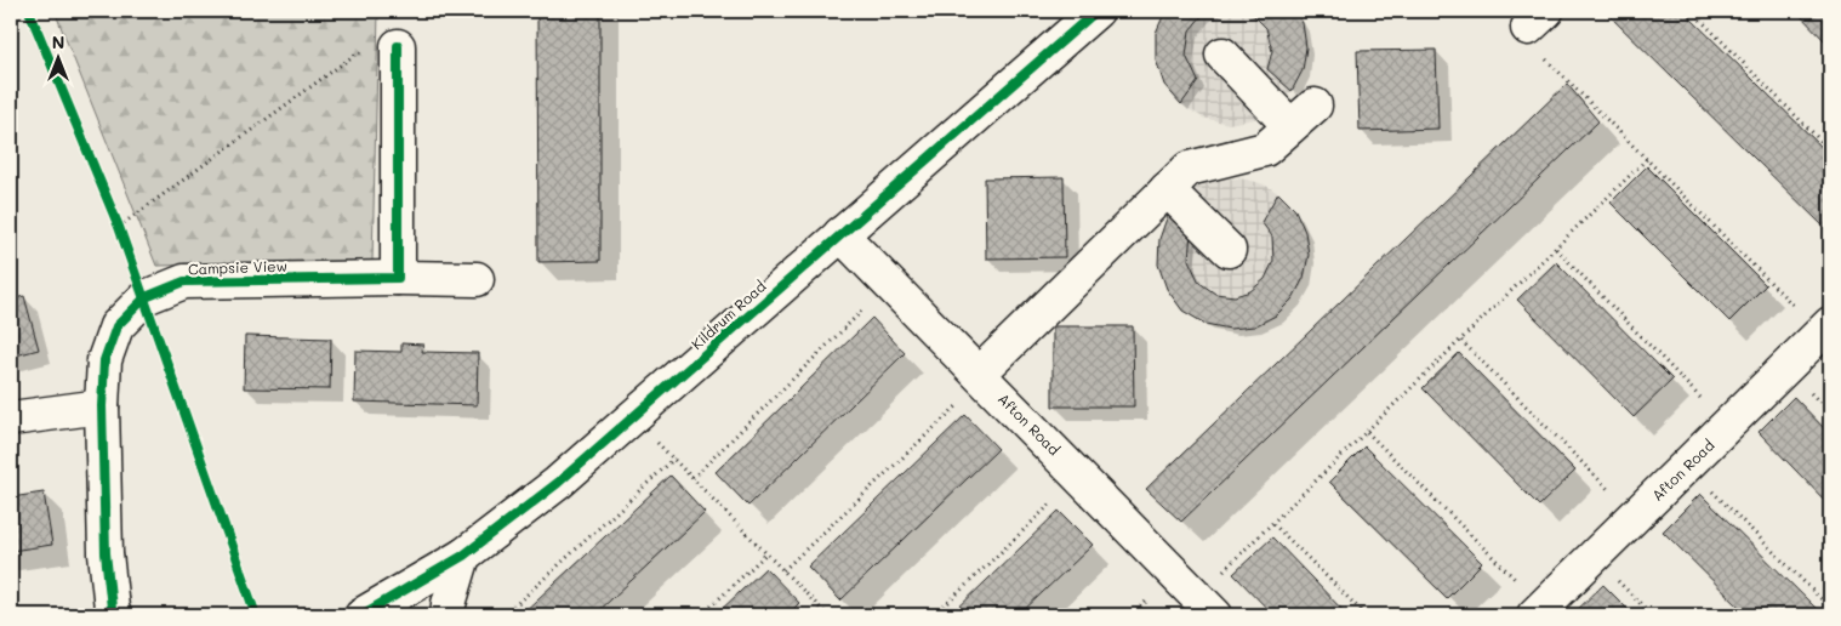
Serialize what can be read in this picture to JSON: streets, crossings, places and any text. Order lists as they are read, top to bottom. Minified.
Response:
{"streets":{"street":["Campsie View","Kildrum Road","Afton Road"]},"crossings":[["Kildrum Road","Afton Road"]],"north":"top"}
